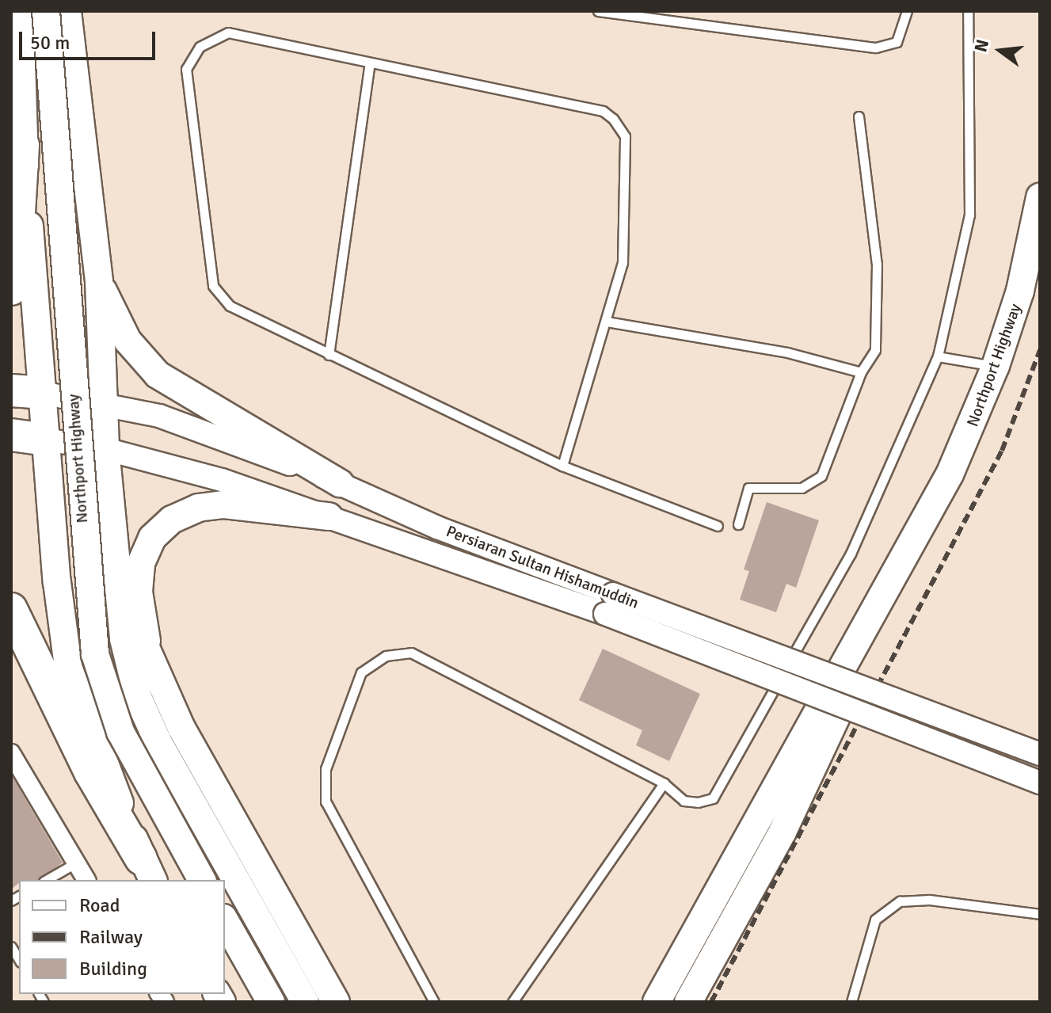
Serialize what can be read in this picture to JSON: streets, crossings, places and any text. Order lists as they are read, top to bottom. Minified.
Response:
{"streets":{"main road":["Northport Highway"],"street":["Persiaran Sultan Hishamuddin"]},"legend":["Road","Railway","Building"],"scale_bar":"50 m","north":"left"}
